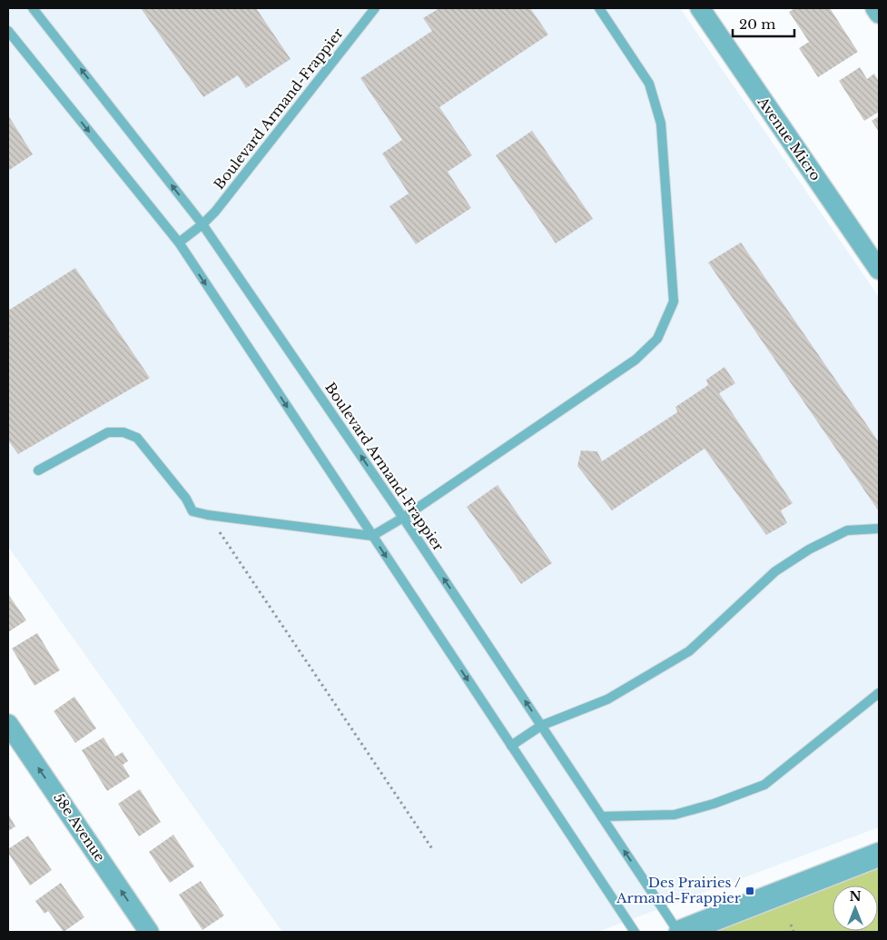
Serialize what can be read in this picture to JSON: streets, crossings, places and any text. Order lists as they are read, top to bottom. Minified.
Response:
{"streets":{"street":["Avenue Micro","58e Avenue"],"lane":["Boulevard Armand-Frappier"]},"one_way":["58e Avenue"],"places":{"transit":["Des Prairies / Armand-Frappier"]},"scale_bar":"20 m","north":"top"}
